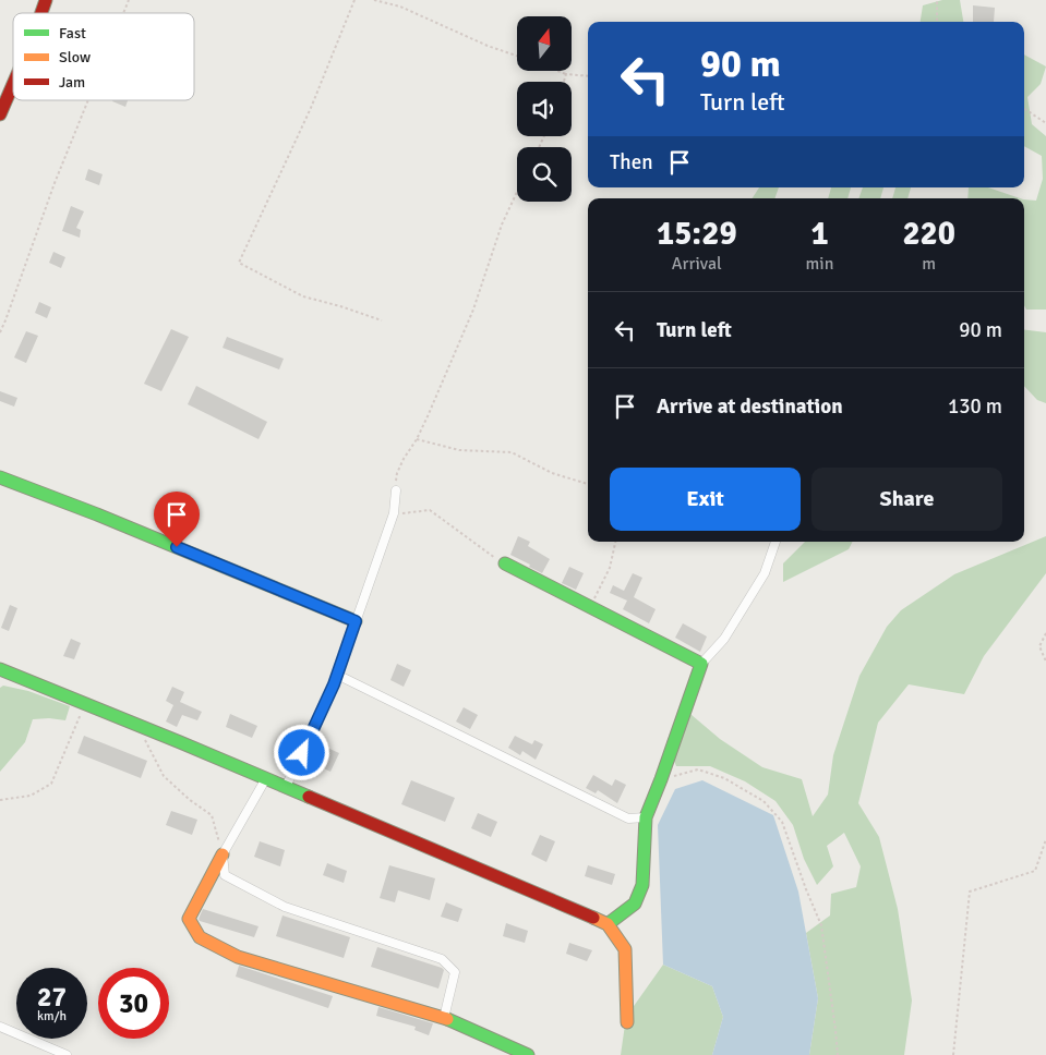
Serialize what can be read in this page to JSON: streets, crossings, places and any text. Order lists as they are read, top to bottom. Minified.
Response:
{"legend":["Fast","Slow","Jam"],"north":"top","page":{"turn":["90 m","Turn left"],"then":"Then","eta":["15:29","Arrival","1","min","220","m"],"list":[{"name":"Turn left","value":"90 m"},{"name":"Arrive at destination","value":"130 m"}],"buttons":["Exit","Share"],"speed":"27 km/h","limit":"30"}}
